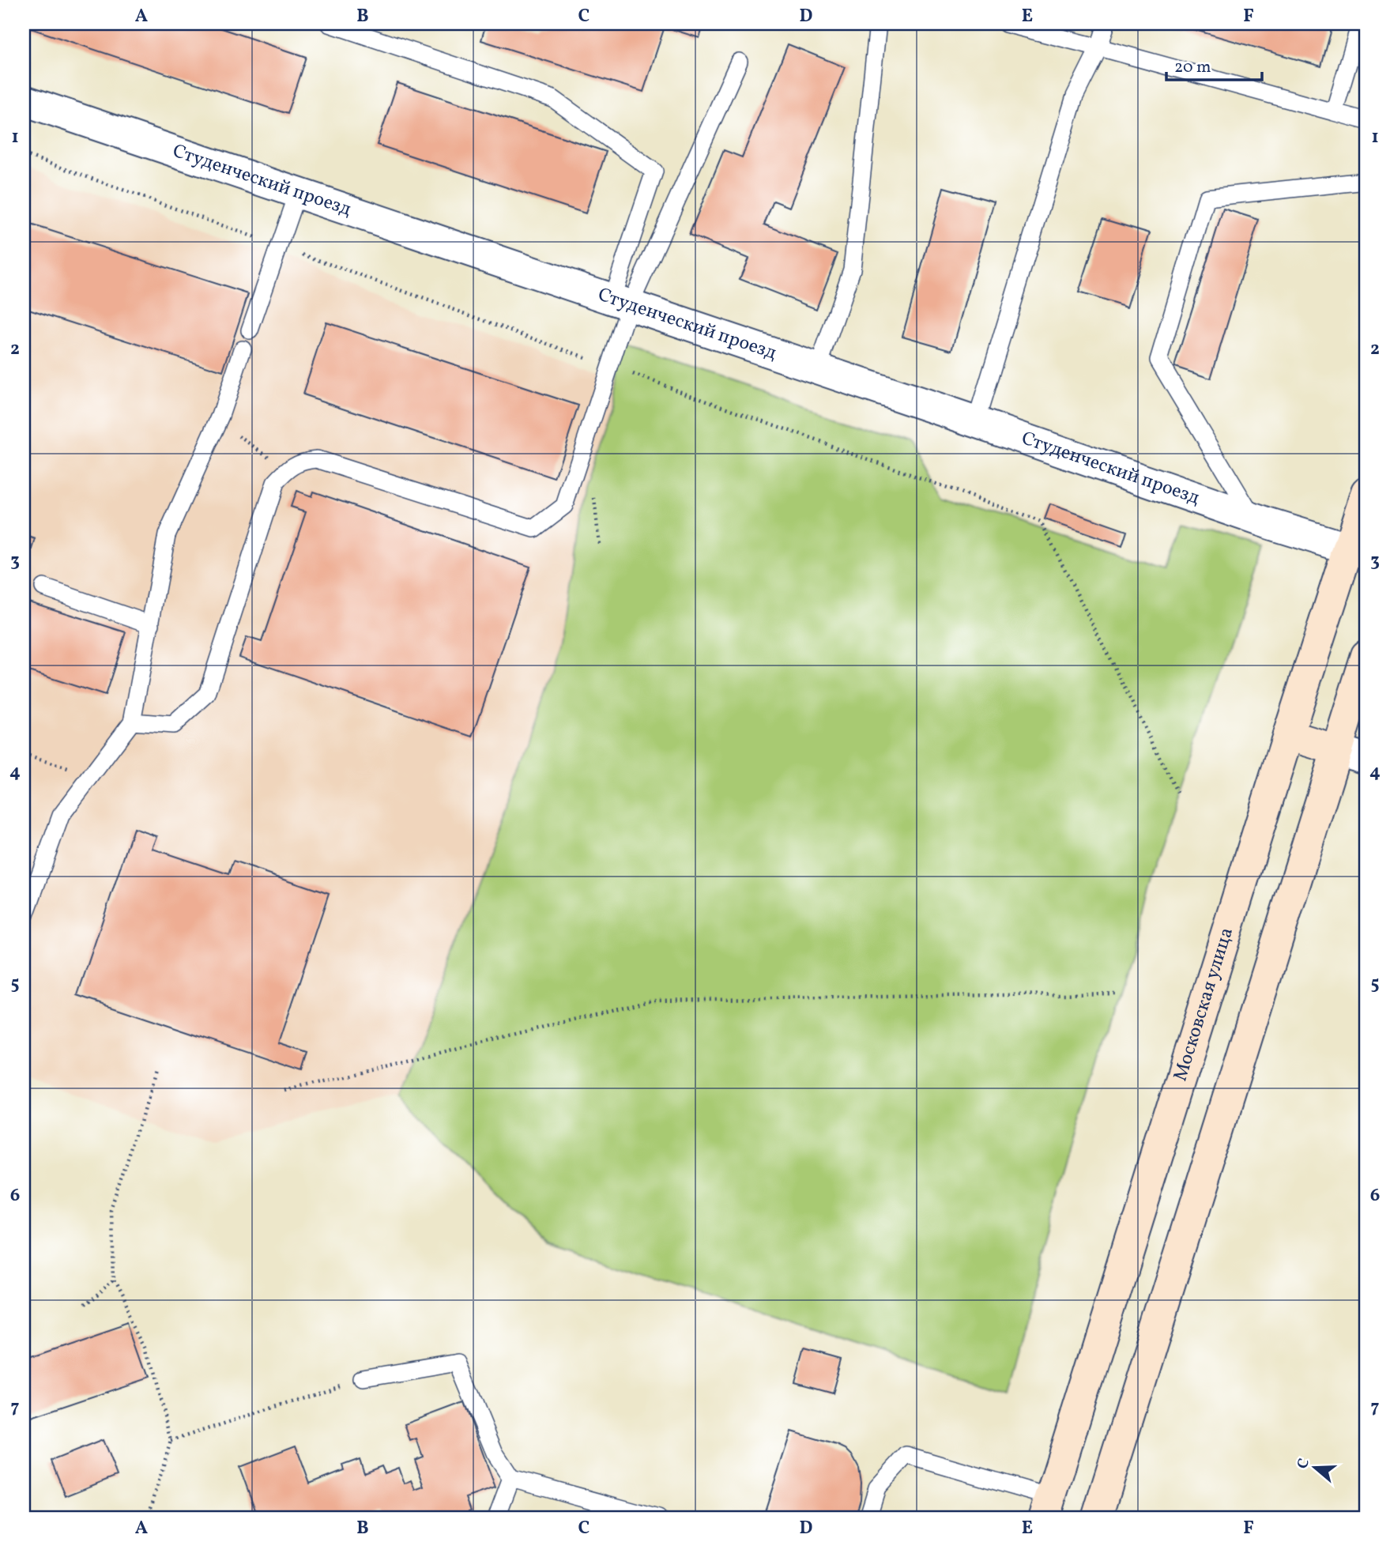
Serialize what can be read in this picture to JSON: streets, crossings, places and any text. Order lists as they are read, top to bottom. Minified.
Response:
{"streets":{"main road":["Московская улица"],"street":["Студенческий проезд"]},"crossings":[["Студенческий проезд","Московская улица"]],"scale_bar":"20 m","north":"left","grid":{"columns":["A","B","C","D","E","F"],"rows":["1","2","3","4","5","6","7"]}}
